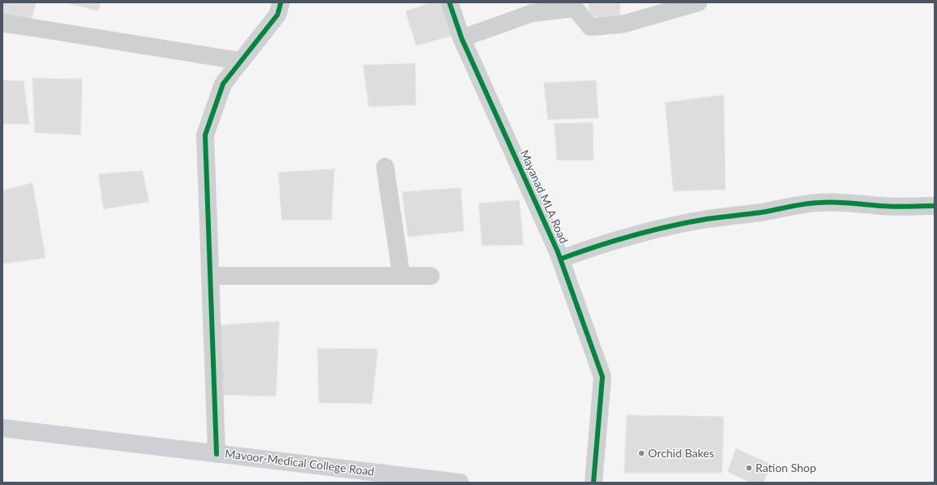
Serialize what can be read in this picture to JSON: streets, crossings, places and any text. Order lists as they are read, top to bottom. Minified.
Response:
{"streets":{"main road":["Mavoor-Medical College Road"],"street":["Mayanad MLA Road"]},"places":["Orchid Bakes","Ration Shop"]}
